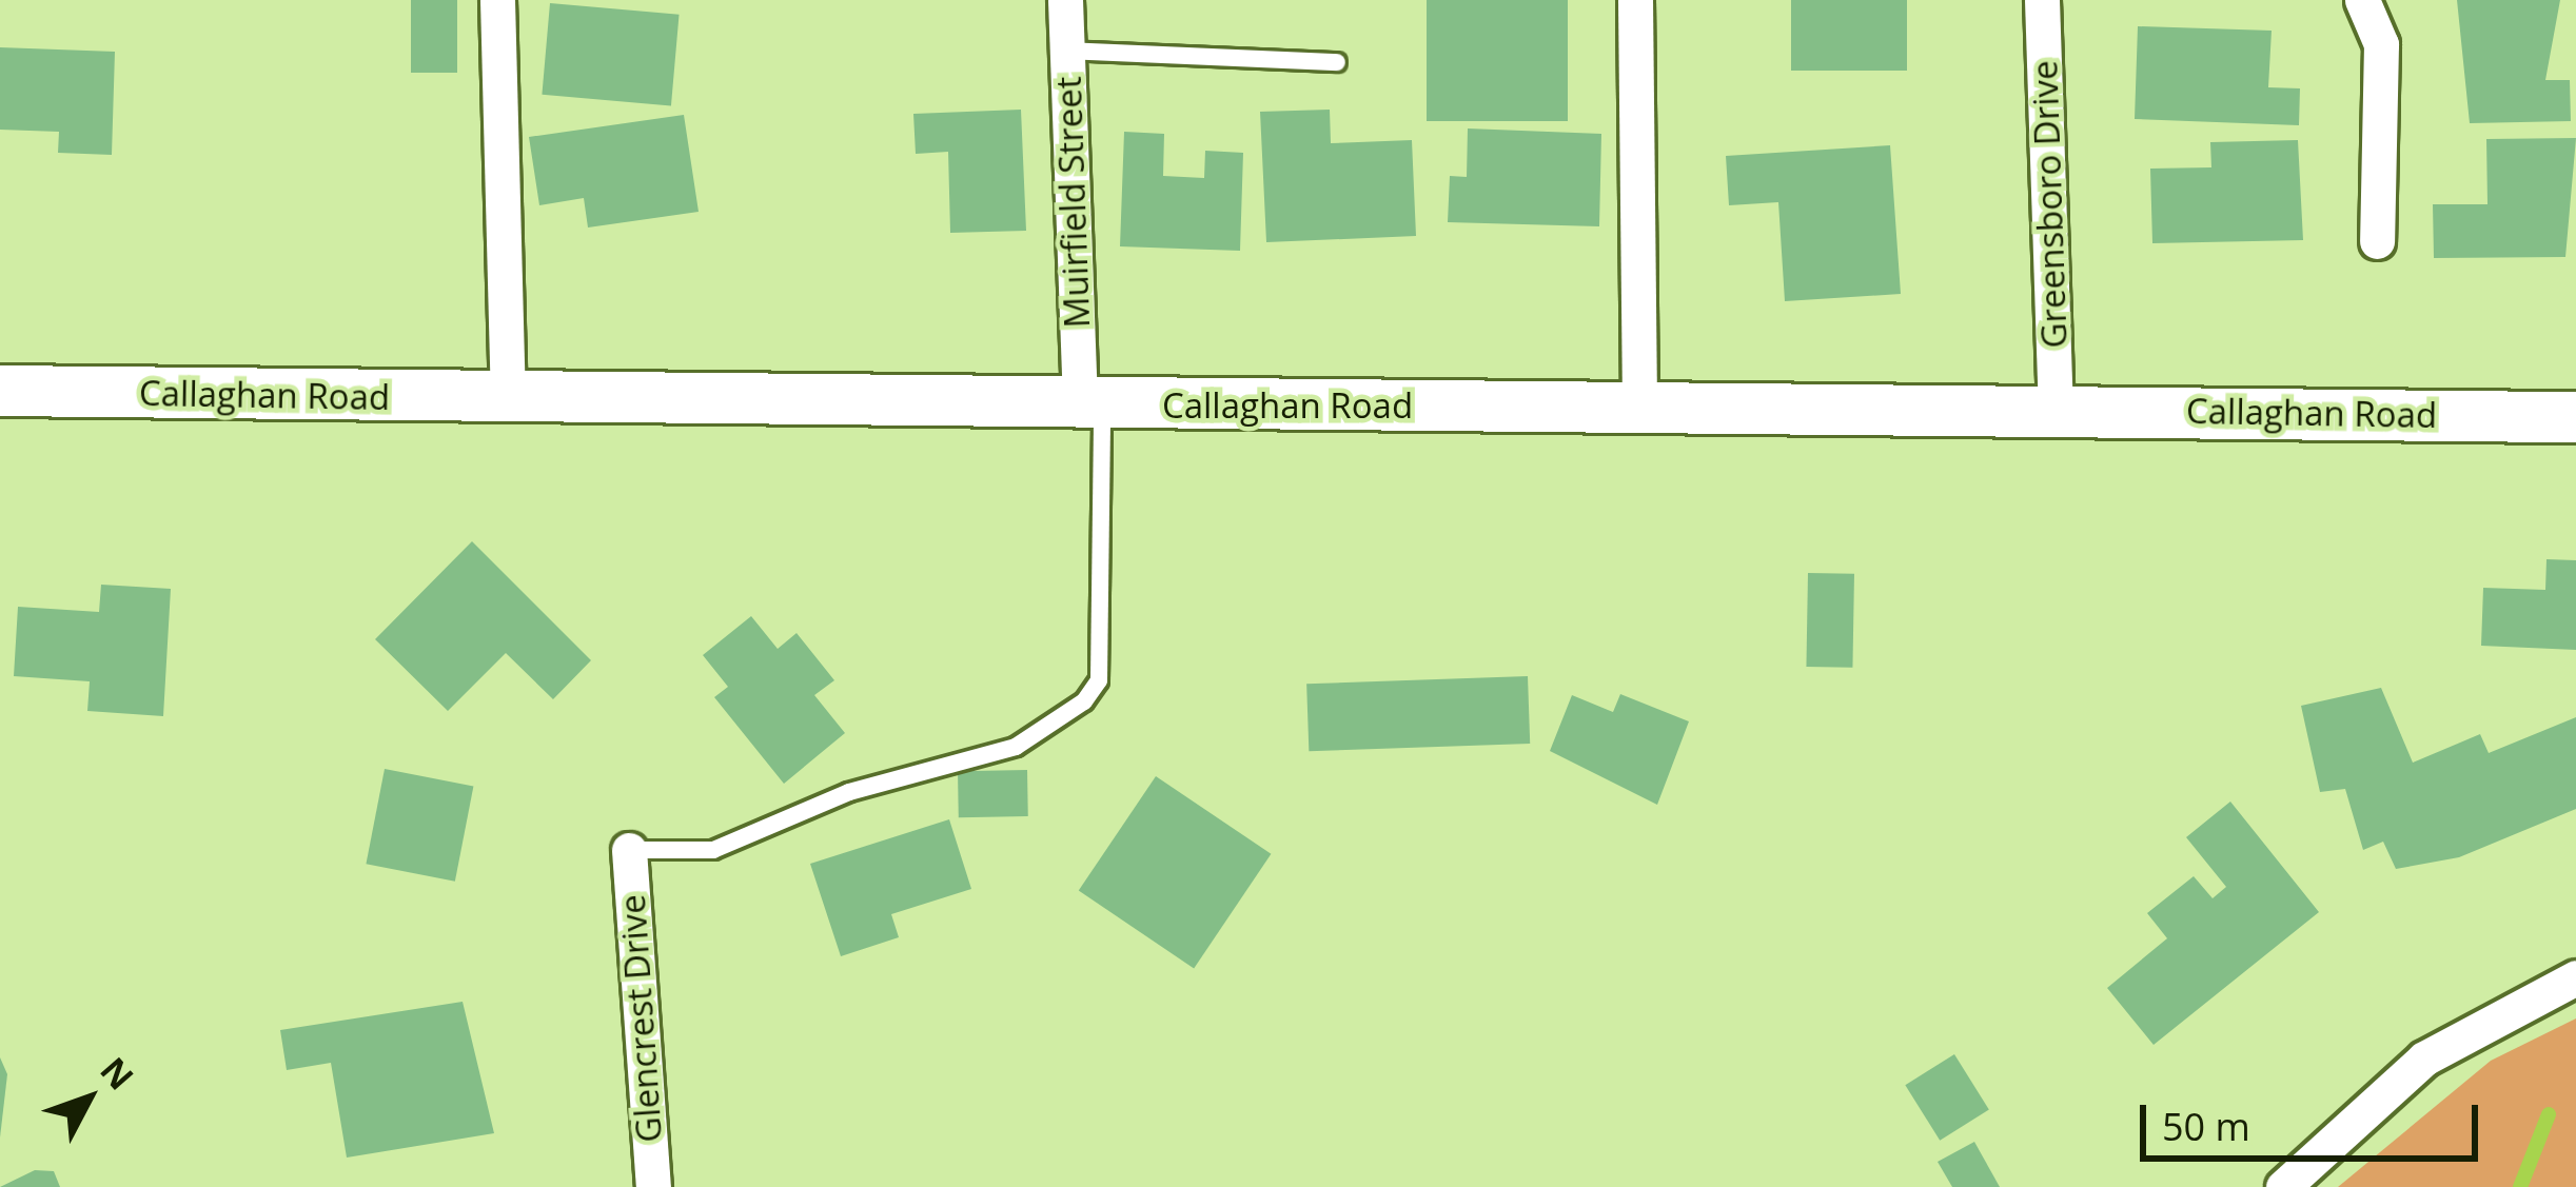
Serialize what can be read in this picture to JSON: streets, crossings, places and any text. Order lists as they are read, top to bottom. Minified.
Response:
{"streets":{"main road":["Callaghan Road"],"street":["Muirfield Street","Greensboro Drive","Glencrest Drive"]},"crossings":[["Muirfield Street","Callaghan Road"],["Greensboro Drive","Callaghan Road"]],"scale_bar":"50 m","north":"top right"}
